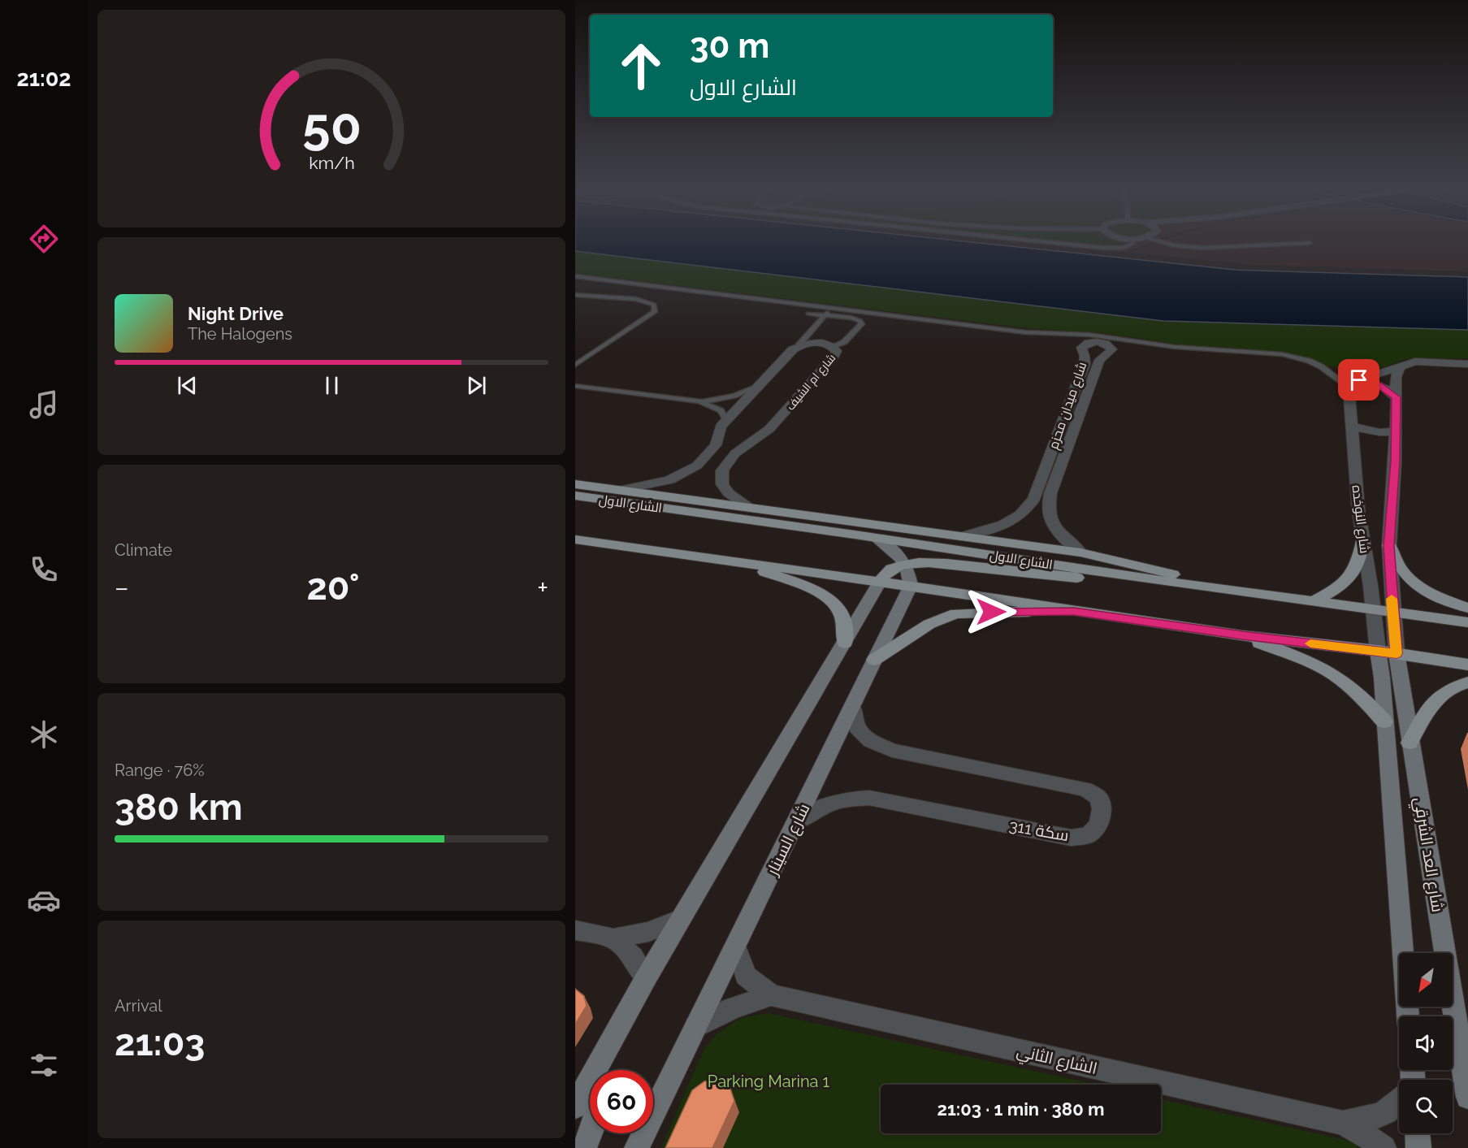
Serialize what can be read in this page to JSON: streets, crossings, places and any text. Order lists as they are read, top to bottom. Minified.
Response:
{"streets":{"main road":["الشارع الاول"],"street":["شارع ام الشيف","شارع ميدان محزم","شارع النوخده","سكة 311","شارع السينار","شارع العد الشرقي","الشارع الثاني"]},"crossings":[["الشارع الاول","شارع النوخده"],["الشارع الاول","شارع العد الشرقي"],["شارع النوخده","شارع العد الشرقي"],["سكة 311","شارع السينار"],["شارع السينار","الشارع الثاني"]],"parks":["Parking Marina 1"],"north":"bottom left","page":{"tabs":"21:02","turn":["30 m","الشارع الاول"],"song":["Night Drive","The Halogens"],"tile":["Climate",["Range · 76%","380 km"],["Arrival","21:03"]],"heat":["−","20°","+"],"limit":"60","trip":"21:03 · 1 min · 380 m","gauge":["50","km/h"]}}
